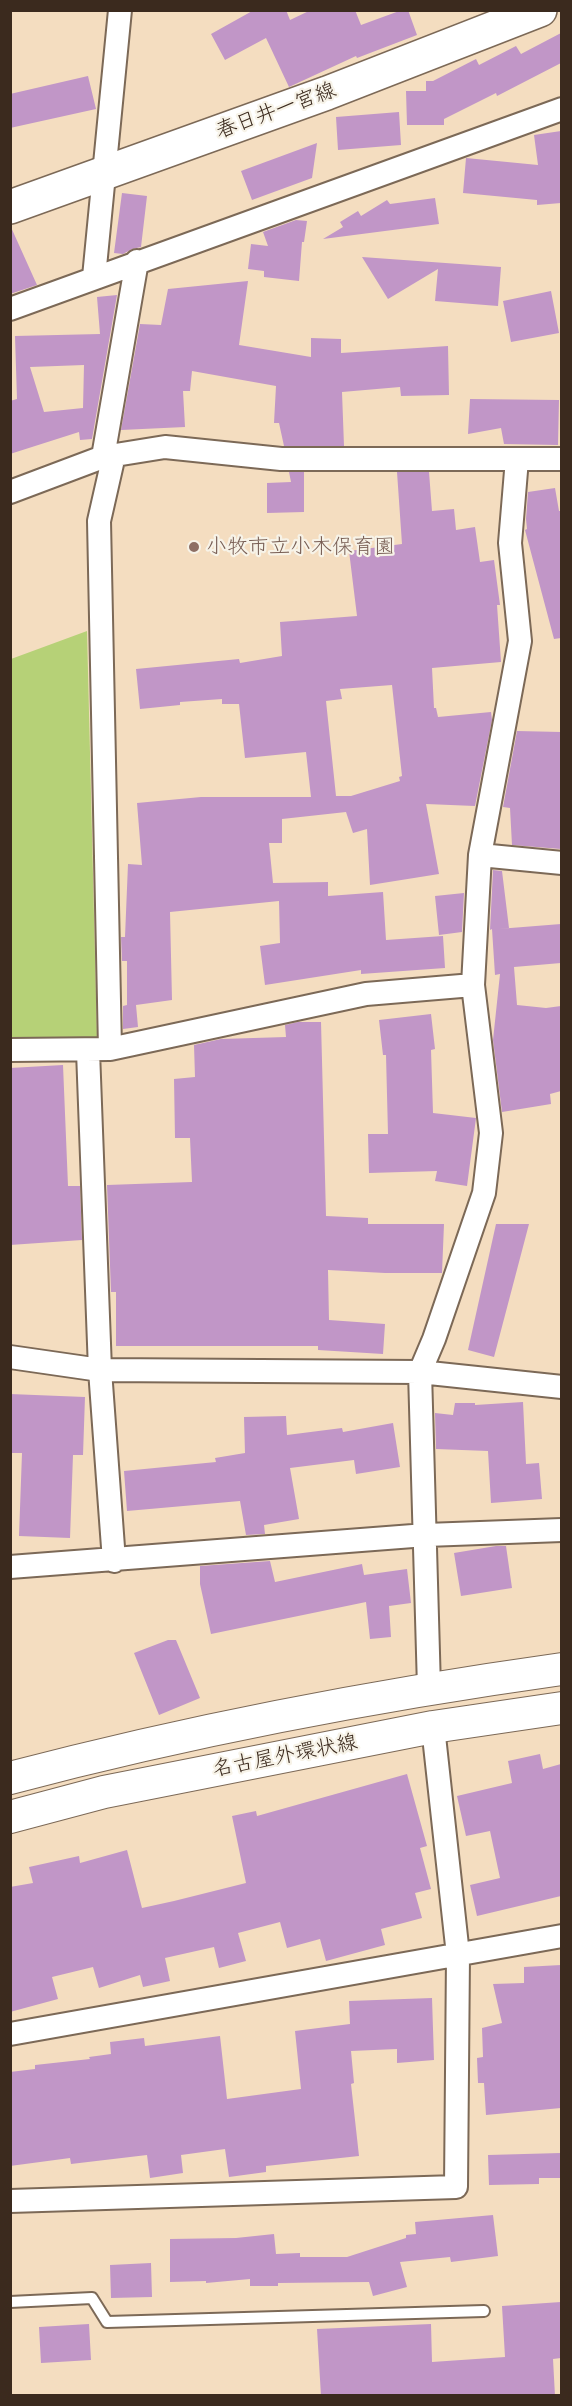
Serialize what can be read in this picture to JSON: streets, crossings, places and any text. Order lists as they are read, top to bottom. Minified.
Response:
{"streets":{"main road":["春日井一宮線","名古屋外環状線"]},"places":["小牧市立小木保育園"]}
